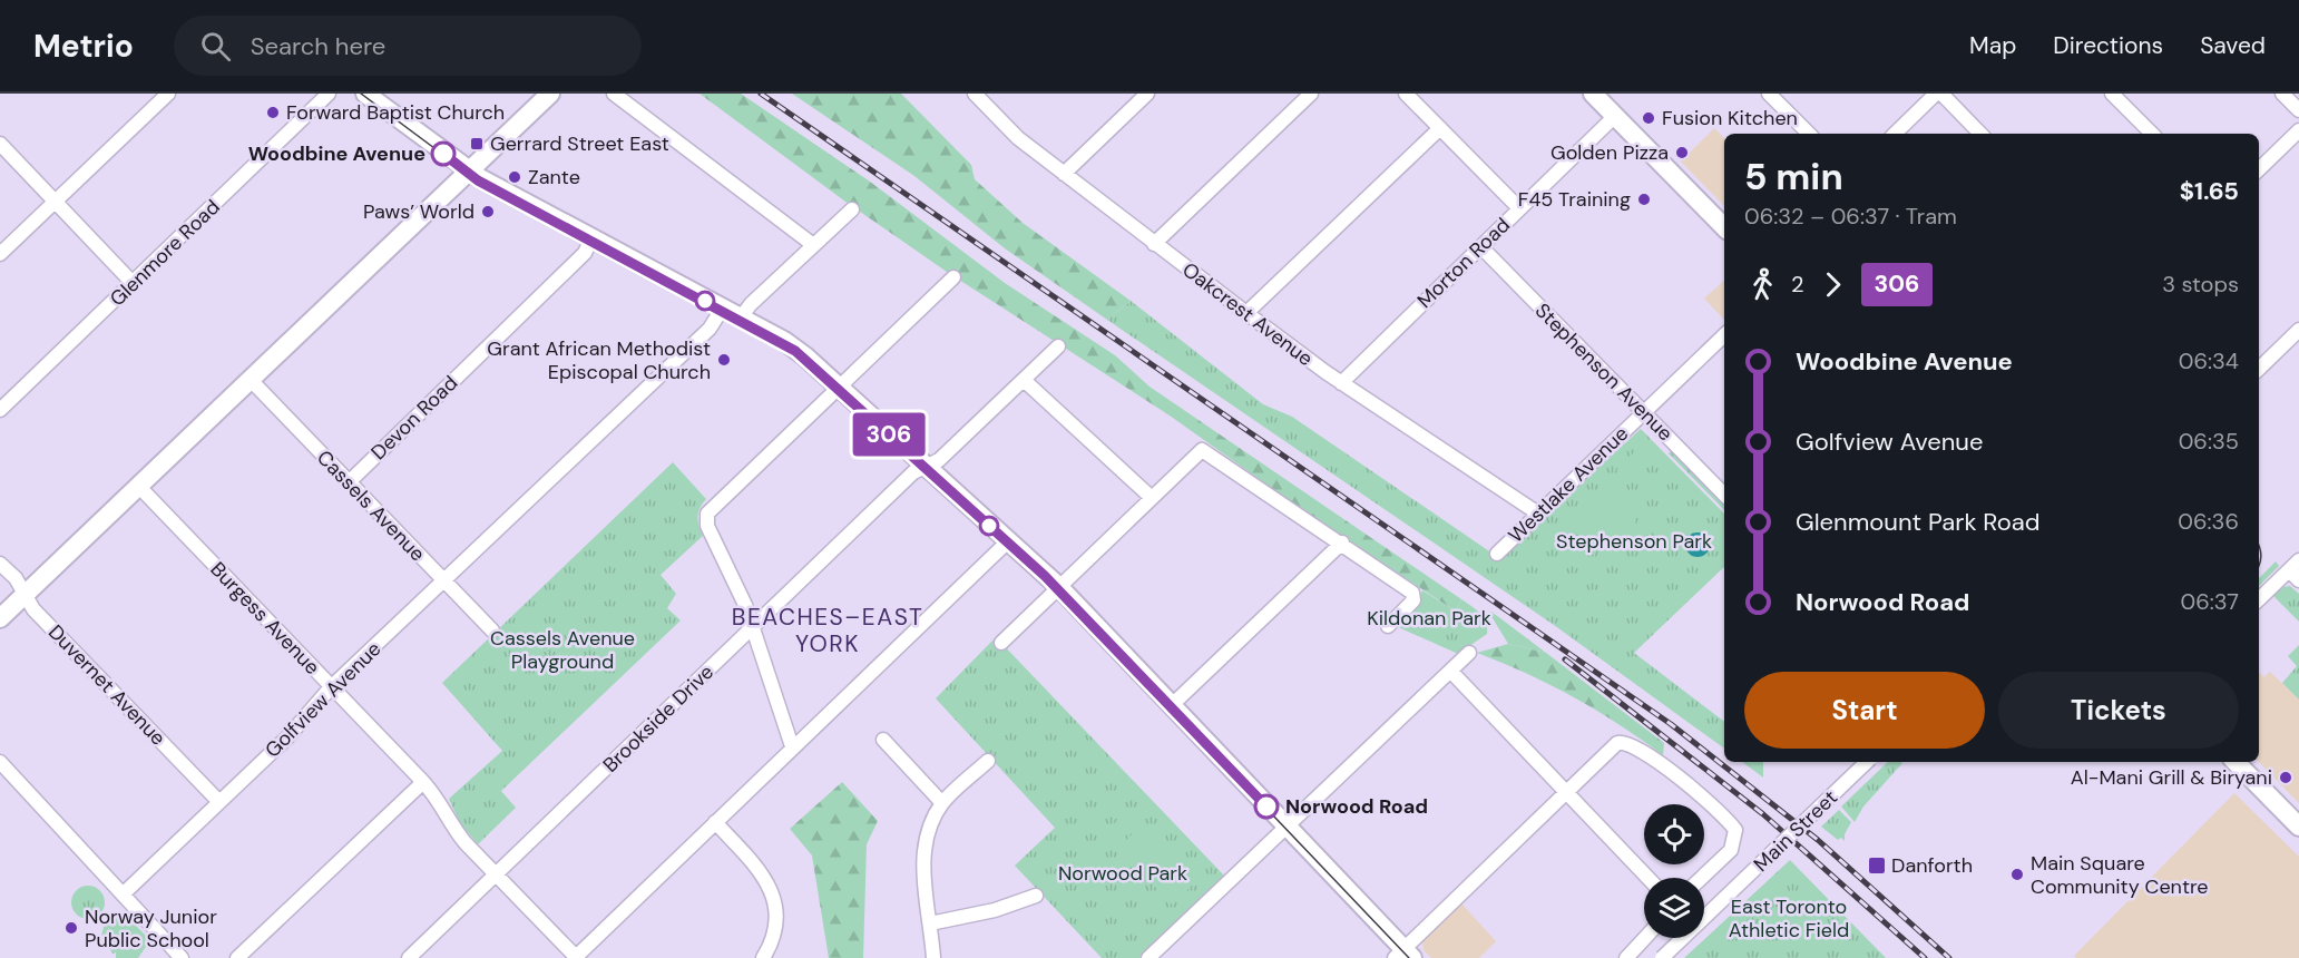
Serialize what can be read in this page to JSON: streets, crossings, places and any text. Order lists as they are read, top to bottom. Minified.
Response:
{"streets":{"street":["Glenmore Road","Morton Road","Oakcrest Avenue","Stephenson Avenue","Devon Road","Westlake Avenue","Cassels Avenue","Burgess Avenue","Duvernet Avenue","Golfview Avenue","Brookside Drive","Main Street"]},"crossings":[["Morton Road","Oakcrest Avenue"],["Morton Road","Stephenson Avenue"],["Oakcrest Avenue","Westlake Avenue"],["Stephenson Avenue","Westlake Avenue"],["Devon Road","Cassels Avenue"],["Cassels Avenue","Golfview Avenue"],["Burgess Avenue","Golfview Avenue"],["Burgess Avenue","Brookside Drive"],["Duvernet Avenue","Golfview Avenue"]],"districts":["BEACHES–EAST YORK"],"parks":["Stephenson Park","Kildonan Park","Cassels Avenue Playground","Norwood Park","East Toronto Athletic Field"],"places":{"other":["Forward Baptist Church","Fusion Kitchen","Golden Pizza","Woodbine Avenue","Zante","F45 Training","Paws’ World","Grant African Methodist Episcopal Church","Al-Mani Grill & Biryani","Norwood Road","Main Square Community Centre","Norway Junior Public School"],"transit":["Gerrard Street East","Danforth"]},"lines":["tram line 306"],"page":{"header":"Metrio","search":"Search here","nav":["Map","Directions","Saved"],"on_map":"306","heading":["5 min","06:32 – 06:37 · Tram","$1.65"],"legs":["2","306","3 stops"],"list":[{"name":"Woodbine Avenue","value":"06:34"},{"name":"Golfview Avenue","value":"06:35"},{"name":"Glenmount Park Road","value":"06:36"},{"name":"Norwood Road","value":"06:37"}],"buttons":["Start","Tickets"]}}
